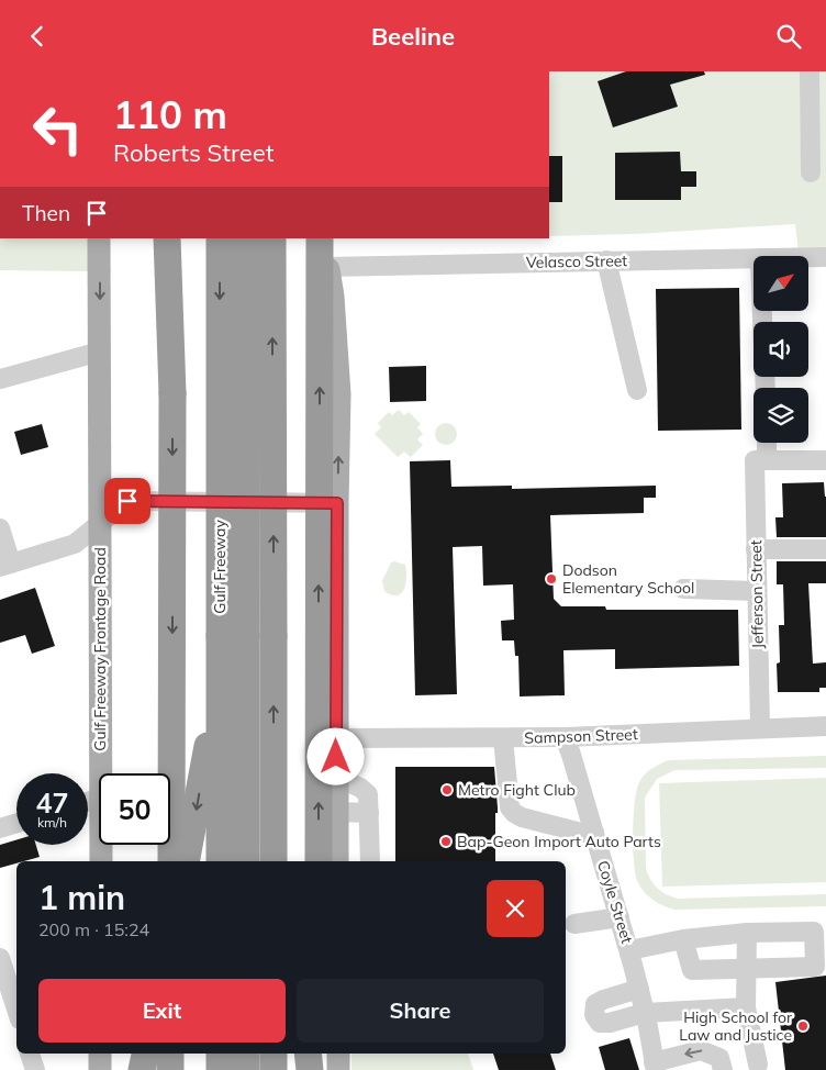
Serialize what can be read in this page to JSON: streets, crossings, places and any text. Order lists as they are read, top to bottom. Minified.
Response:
{"streets":{"highway":["Gulf Freeway"],"main road":["Gulf Freeway Frontage Road"],"street":["Velasco Street","Jefferson Street","Sampson Street","Coyle Street"]},"crossings":[["Jefferson Street","Sampson Street"],["Sampson Street","Coyle Street"]],"places":["Dodson Elementary School","Metro Fight Club","Bap-Geon Import Auto Parts","High School for Law and Justice"],"north":"top right","page":{"header":"Beeline","turn":["110 m","Roberts Street"],"then":"Then","speed":"47 km/h","limit":"50","heading":["1 min","200 m · 15:24"],"buttons":["Exit","Share"]}}
